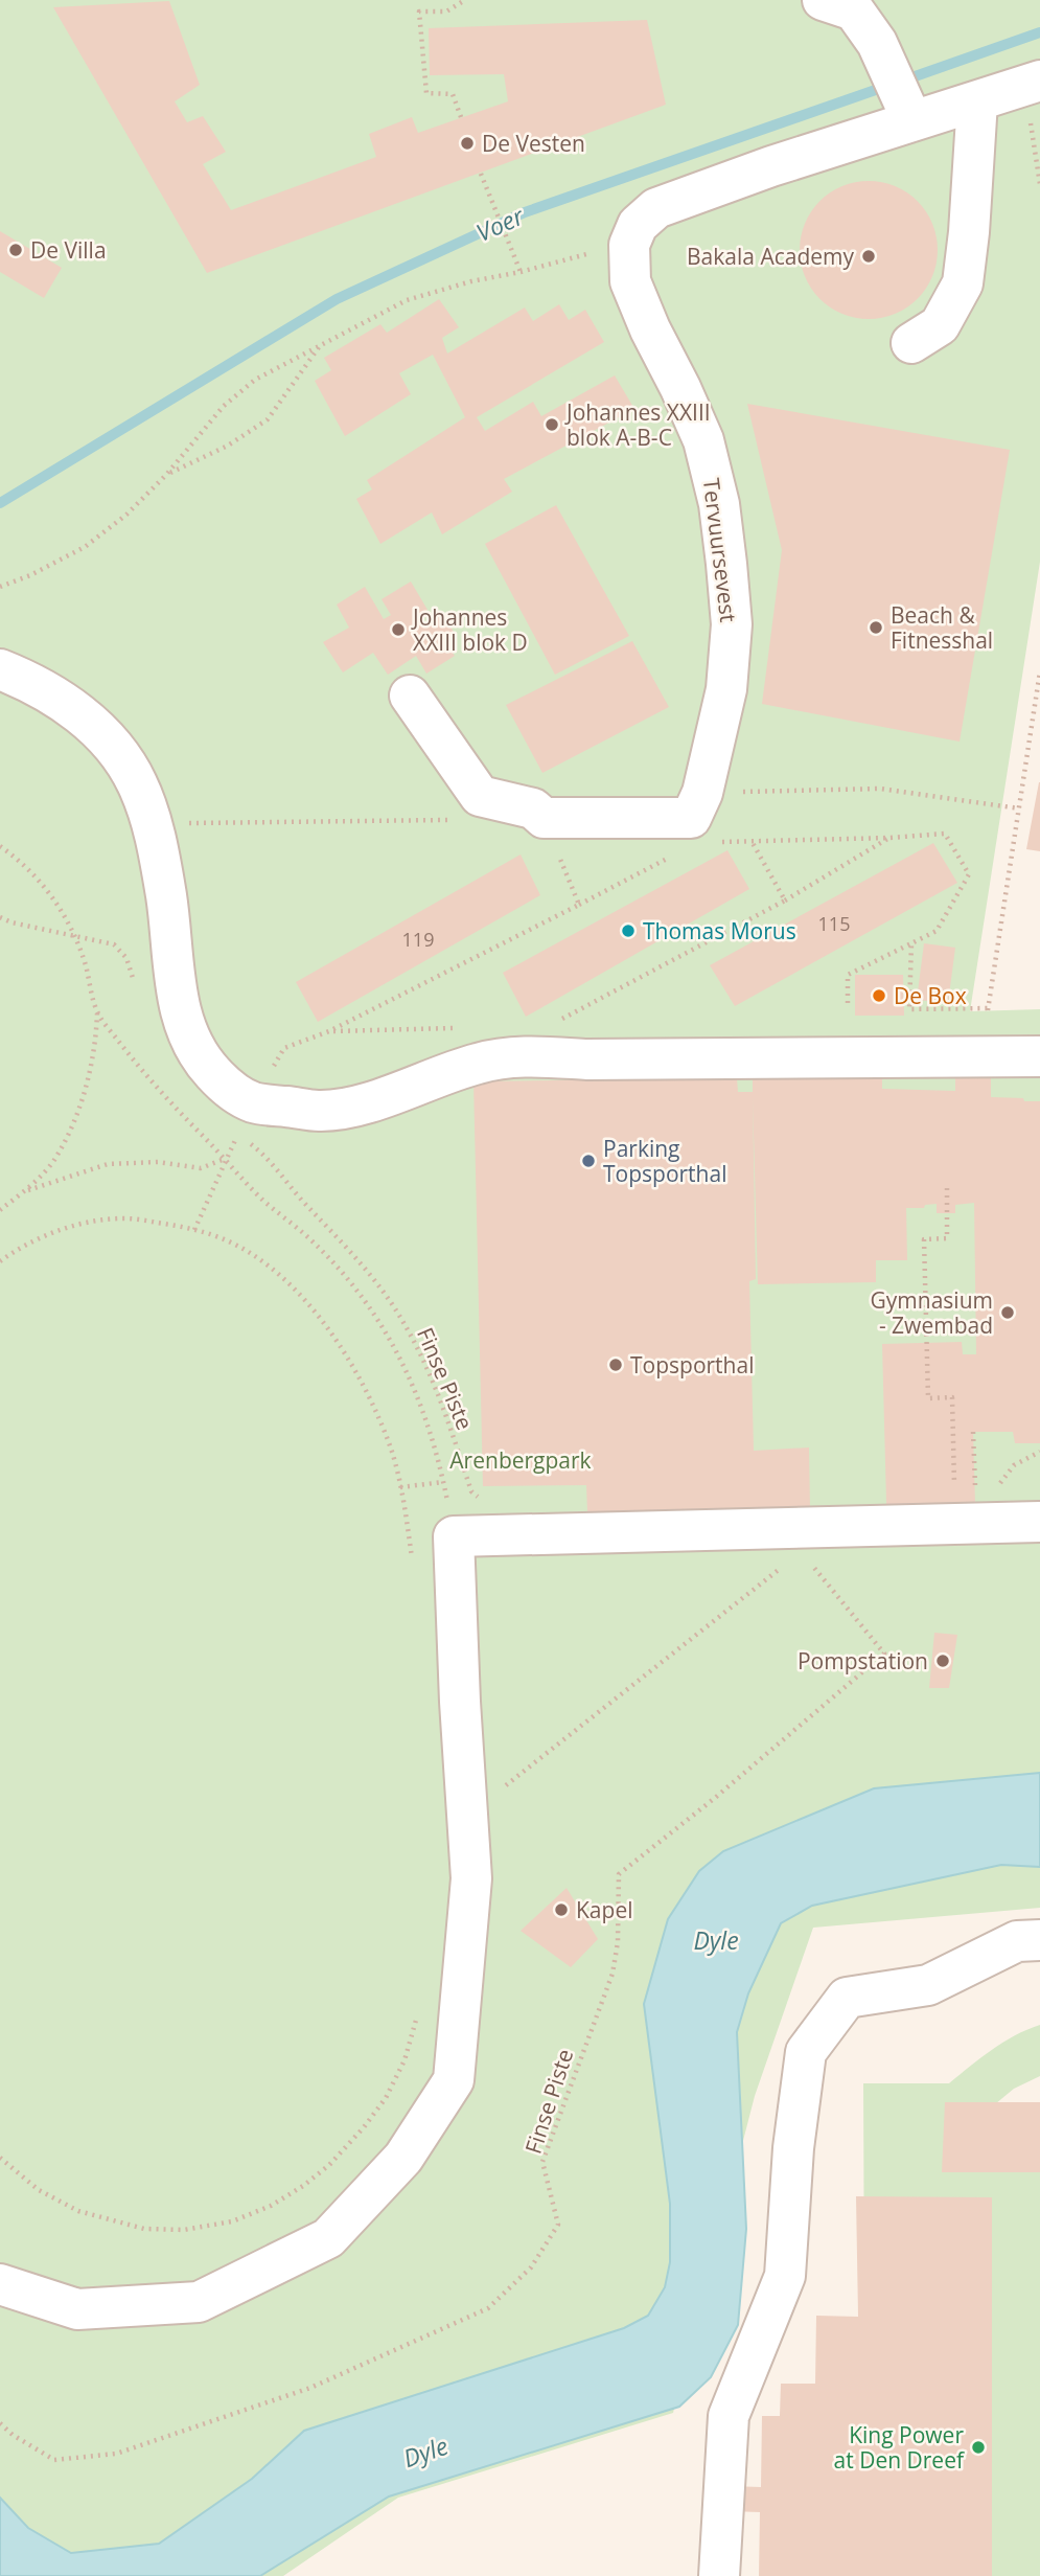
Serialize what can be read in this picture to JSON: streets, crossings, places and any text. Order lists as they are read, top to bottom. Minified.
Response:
{"streets":{"street":["Tervuursevest"],"path":["Finse Piste"]},"water":["Voer","Dyle"],"parks":["Arenbergpark"],"places":["De Vesten","De Villa","Bakala Academy","Johannes XXIII blok A-B-C","Beach & Fitnesshal","Johannes XXIII blok D","Thomas Morus","De Box","Parking Topsporthal","Gymnasium - Zwembad","Topsporthal","Pompstation","Kapel","King Power at Den Dreef"],"house_numbers":["115","119"]}
